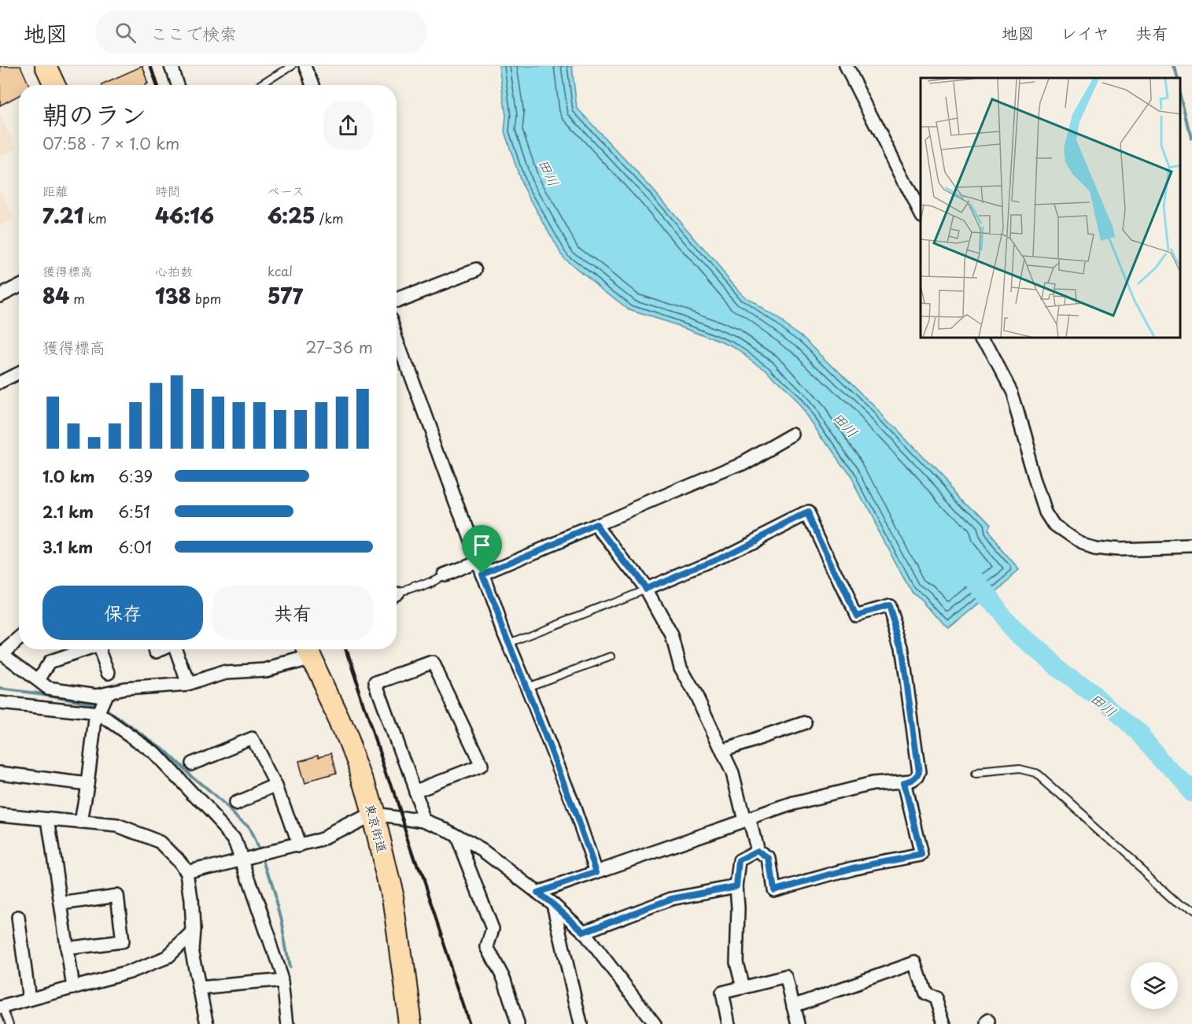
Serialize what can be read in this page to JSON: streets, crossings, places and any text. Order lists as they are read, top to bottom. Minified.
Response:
{"streets":{"highway":["東京街道"]},"water":["田川"],"page":{"header":"地図","search":"ここで検索","nav":["地図","レイヤ","共有"],"heading":["朝のラン","07:58 · 7 × 1.0 km"],"stats":[["距離","7.21 km"],["時間","46:16"],["ペース","6:25 /km"],["獲得標高","84 m"],["心拍数","138 bpm"],["kcal","577"]],"chart":["獲得標高","27–36 m"],"list":[{"name":"1.0 km","note":"6:39"},{"name":"2.1 km","note":"6:51"},{"name":"3.1 km","note":"6:01"}],"buttons":["保存","共有"]}}
